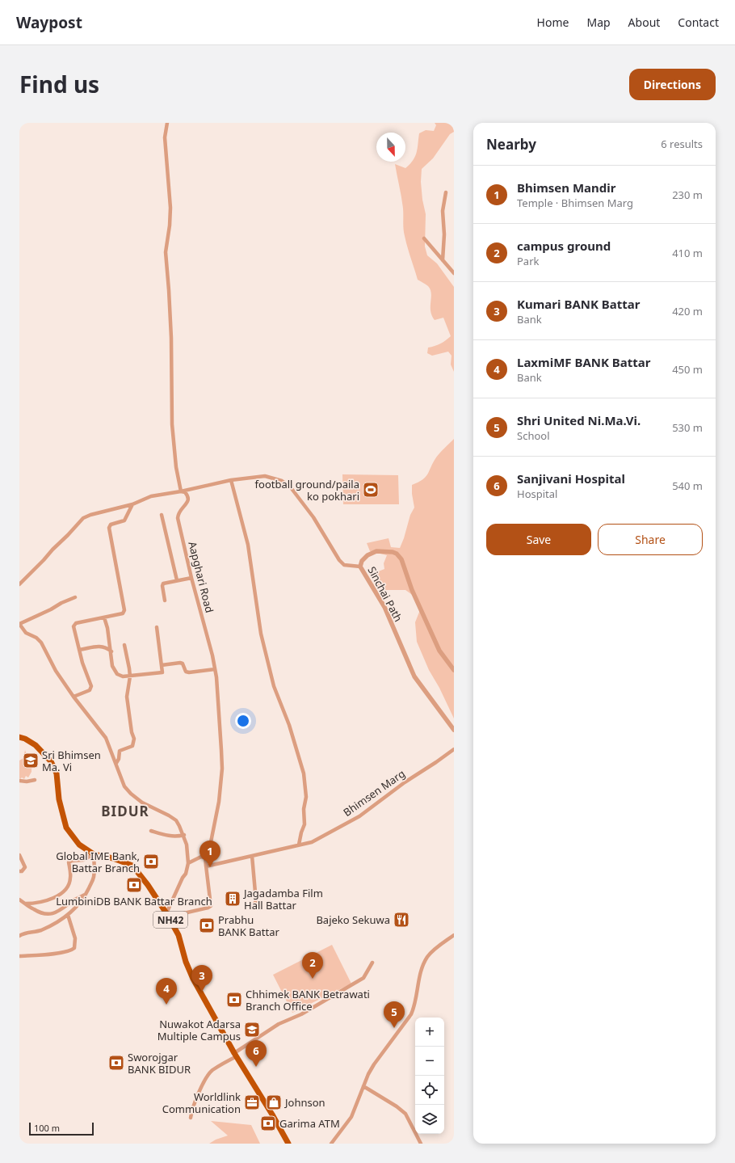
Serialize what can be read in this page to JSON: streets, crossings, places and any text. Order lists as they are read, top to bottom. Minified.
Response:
{"streets":{"main road":["NH42"],"street":["Aapghari Road","Sinchai Path","Bhimsen Marg"]},"crossings":[["Aapghari Road","Bhimsen Marg"],["Aapghari Road","NH42"]],"districts":["BIDUR"],"places":{"sports":["football ground/paila ko pokhari"],"school or university":["Sri Bhimsen Ma. Vi","Nuwakot Adarsa Multiple Campus"],"bank":["Global IME Bank, Battar Branch","LumbiniDB BANK Battar Branch","Prabhu BANK Battar","Chhimek BANK Betrawati Branch Office","Sworojgar BANK BIDUR","Garima ATM"],"building":["Jagadamba Film Hall Battar"],"restaurant":["Bajeko Sekuwa"],"office":["Worldlink Communication"],"shop":["Johnson"]},"scale_bar":"100 m","north":"bottom","page":{"header":"Waypost","nav":["Home","Map","About","Contact"],"title":"Find us","buttons":["Directions",["Save","Share"]],"heading":["Nearby","6 results"],"list":[{"mark":"1","name":"Bhimsen Mandir","note":"Temple · Bhimsen Marg","value":"230 m"},{"mark":"2","name":"campus ground","note":"Park","value":"410 m"},{"mark":"3","name":"Kumari BANK Battar","note":"Bank","value":"420 m"},{"mark":"4","name":"LaxmiMF BANK Battar","note":"Bank","value":"450 m"},{"mark":"5","name":"Shri United Ni.Ma.Vi.","note":"School","value":"530 m"},{"mark":"6","name":"Sanjivani Hospital","note":"Hospital","value":"540 m"}],"pins":["1","2","3","4","5","6"],"map_buttons":["+","−"],"scale":"100 m"}}
